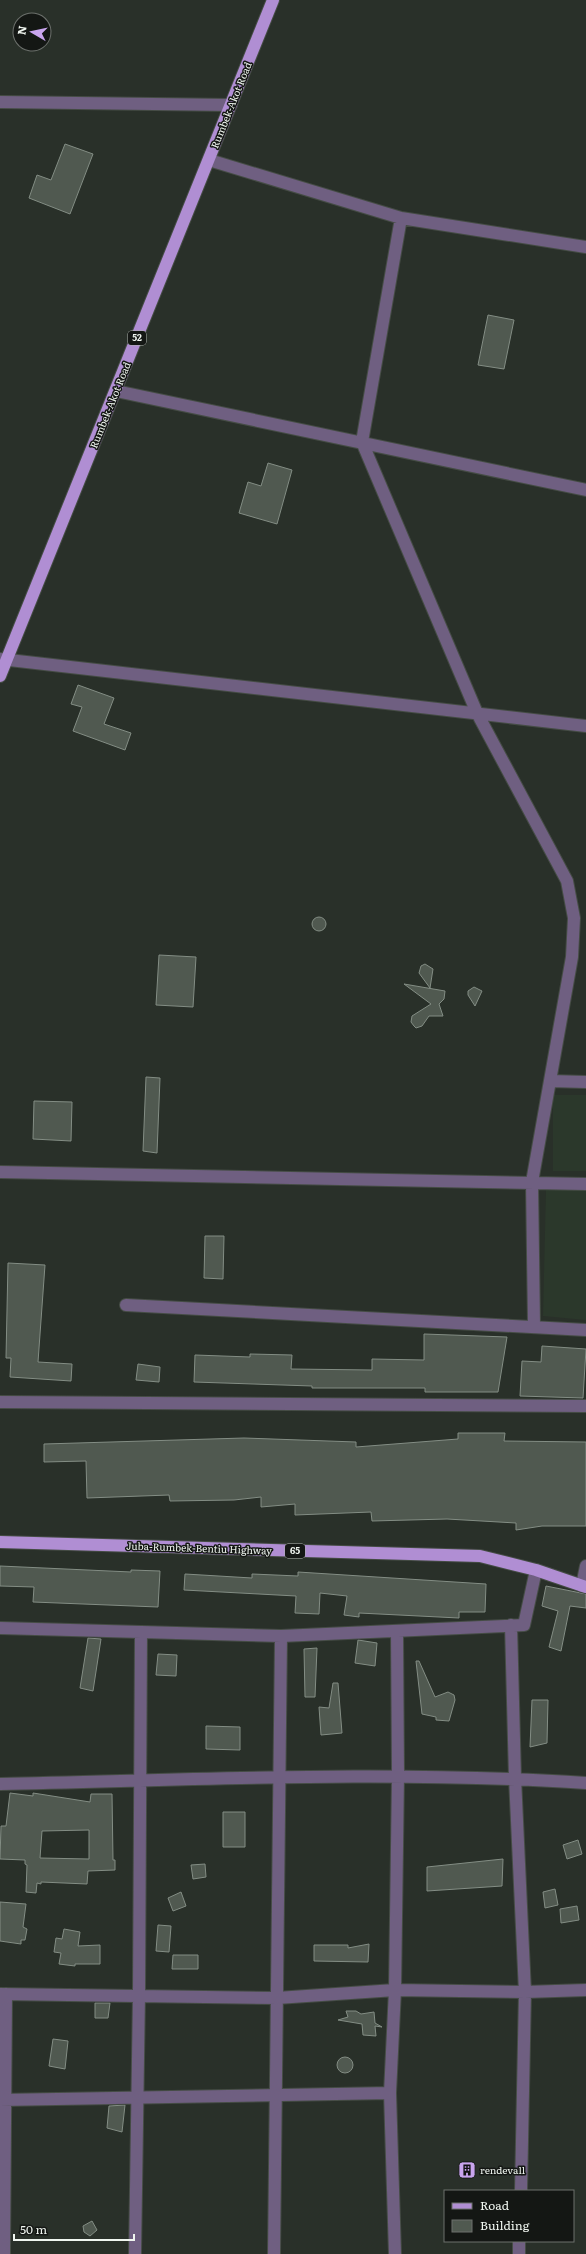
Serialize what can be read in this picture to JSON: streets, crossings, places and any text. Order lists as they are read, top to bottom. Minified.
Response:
{"streets":{"main road":["Rumbek-Akot Road","52","Juba-Rumbek-Bentiu Highway","65"]},"places":{"building":["rendevall"]},"legend":["Road","Building"],"scale_bar":"50 m","north":"left"}
